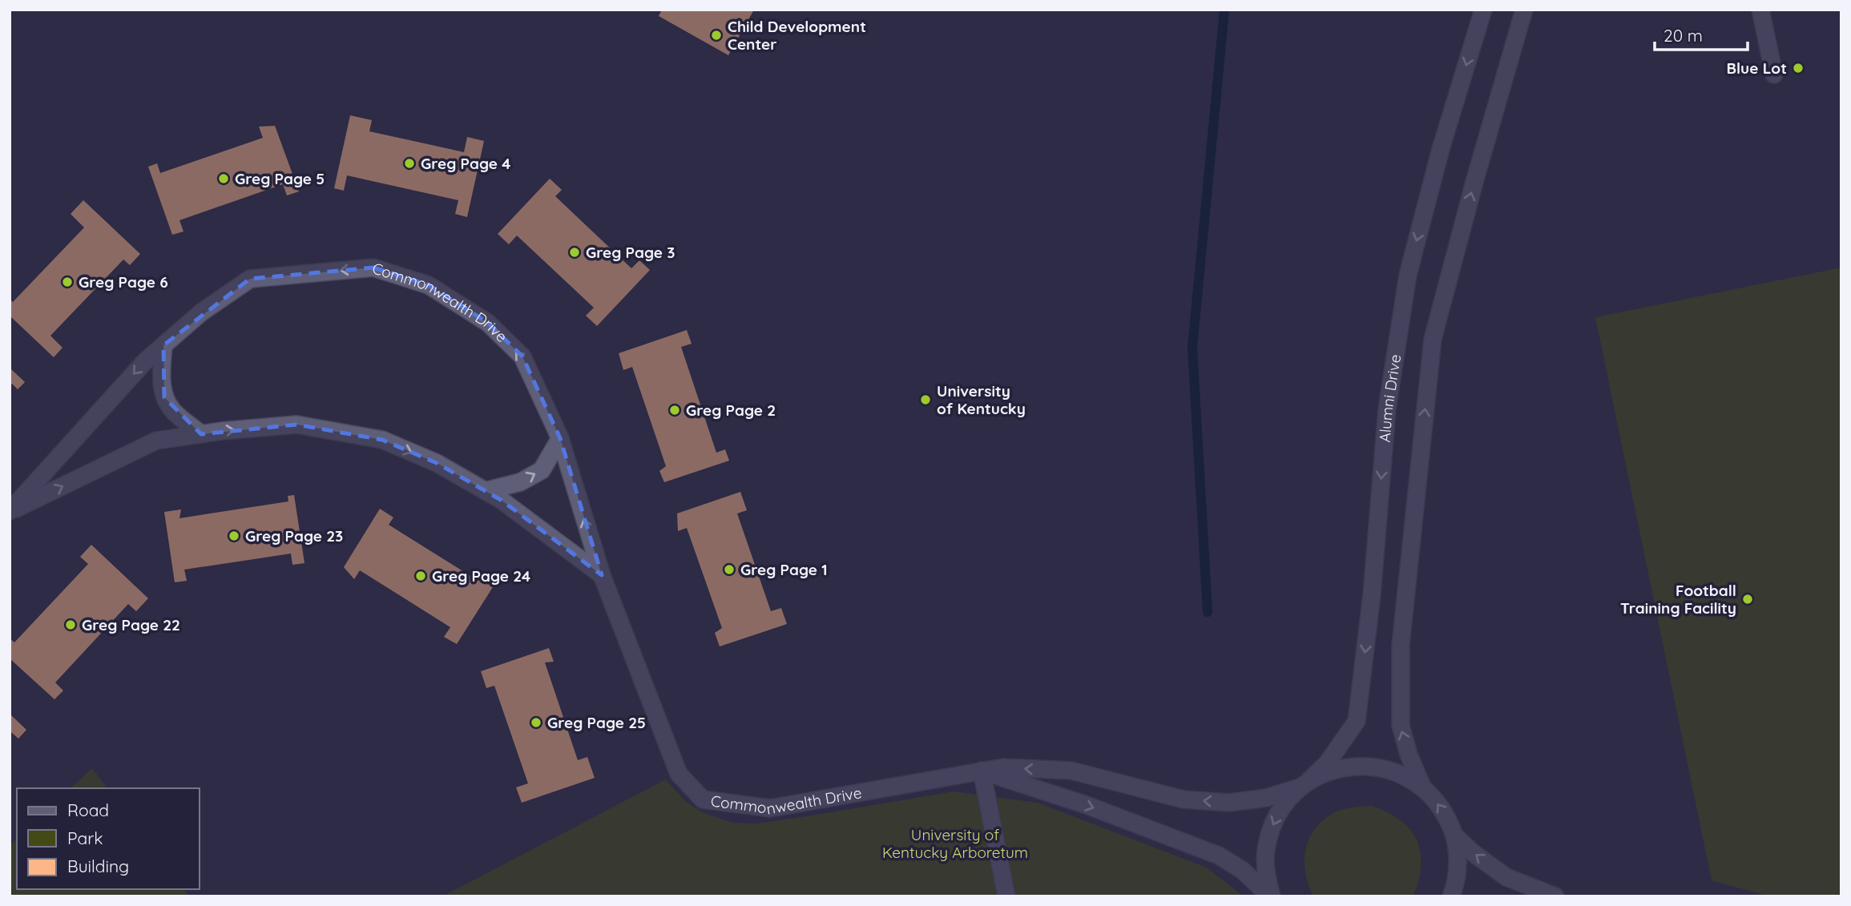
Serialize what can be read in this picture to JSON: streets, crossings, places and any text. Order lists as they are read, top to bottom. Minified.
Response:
{"streets":{"street":["Commonwealth Drive","Alumni Drive"]},"crossings":[["Commonwealth Drive","Alumni Drive"]],"parks":["University of Kentucky Arboretum"],"places":["Child Development Center","Blue Lot","Greg Page 4","Greg Page 5","Greg Page 3","Greg Page 6","University of Kentucky","Greg Page 2","Greg Page 23","Greg Page 1","Greg Page 24","Football Training Facility","Greg Page 22","Greg Page 25"],"legend":["Road","Park","Building"],"scale_bar":"20 m"}
